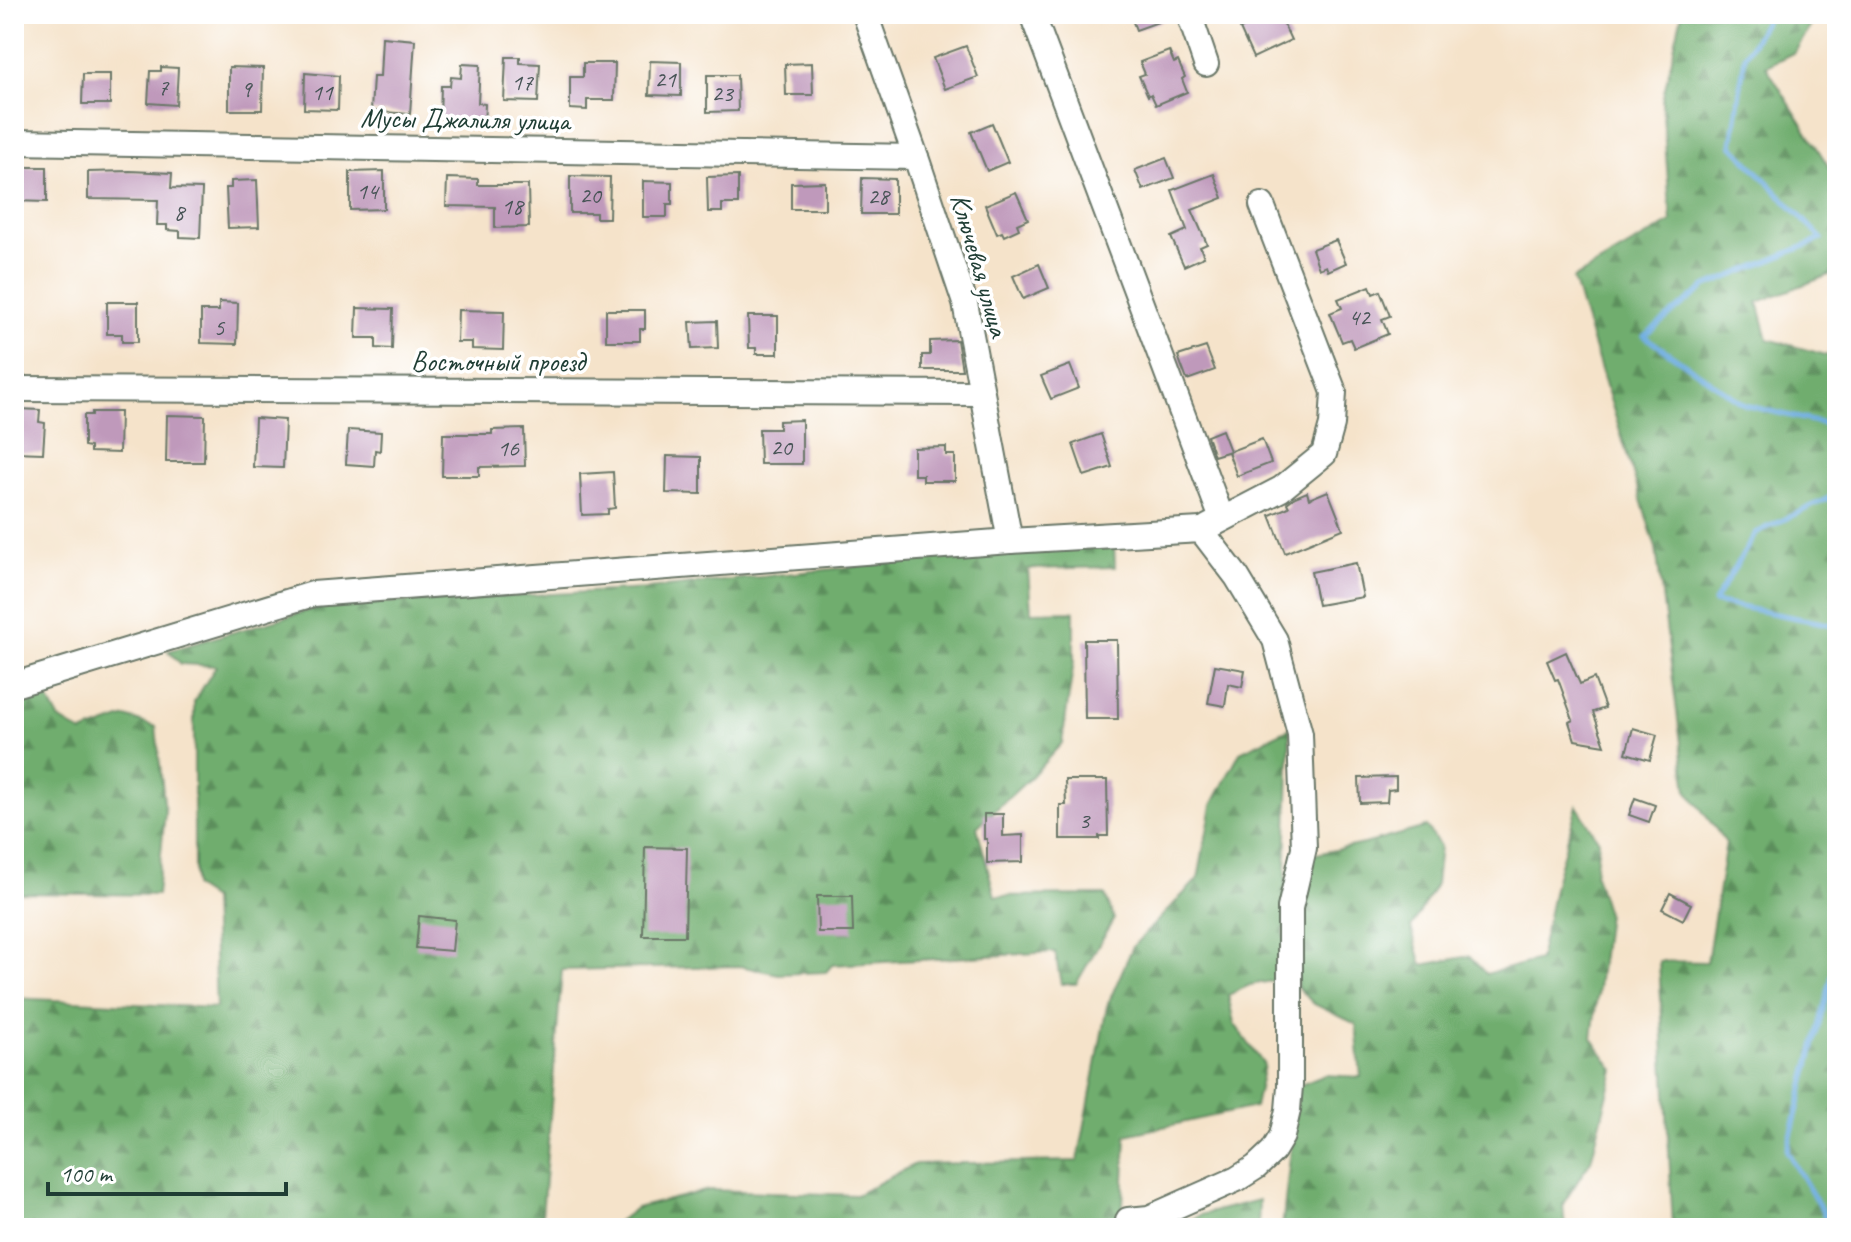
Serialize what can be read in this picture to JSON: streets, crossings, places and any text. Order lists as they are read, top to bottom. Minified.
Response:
{"streets":{"street":["Мусы Джалиля улица","Ключевая улица","Восточный проезд"]},"crossings":[["Мусы Джалиля улица","Ключевая улица"],["Ключевая улица","Восточный проезд"]],"house_numbers":["21","17","7","9","11","23","14","20","28","18","8","42","5","20","16","3"],"scale_bar":"100 m"}
